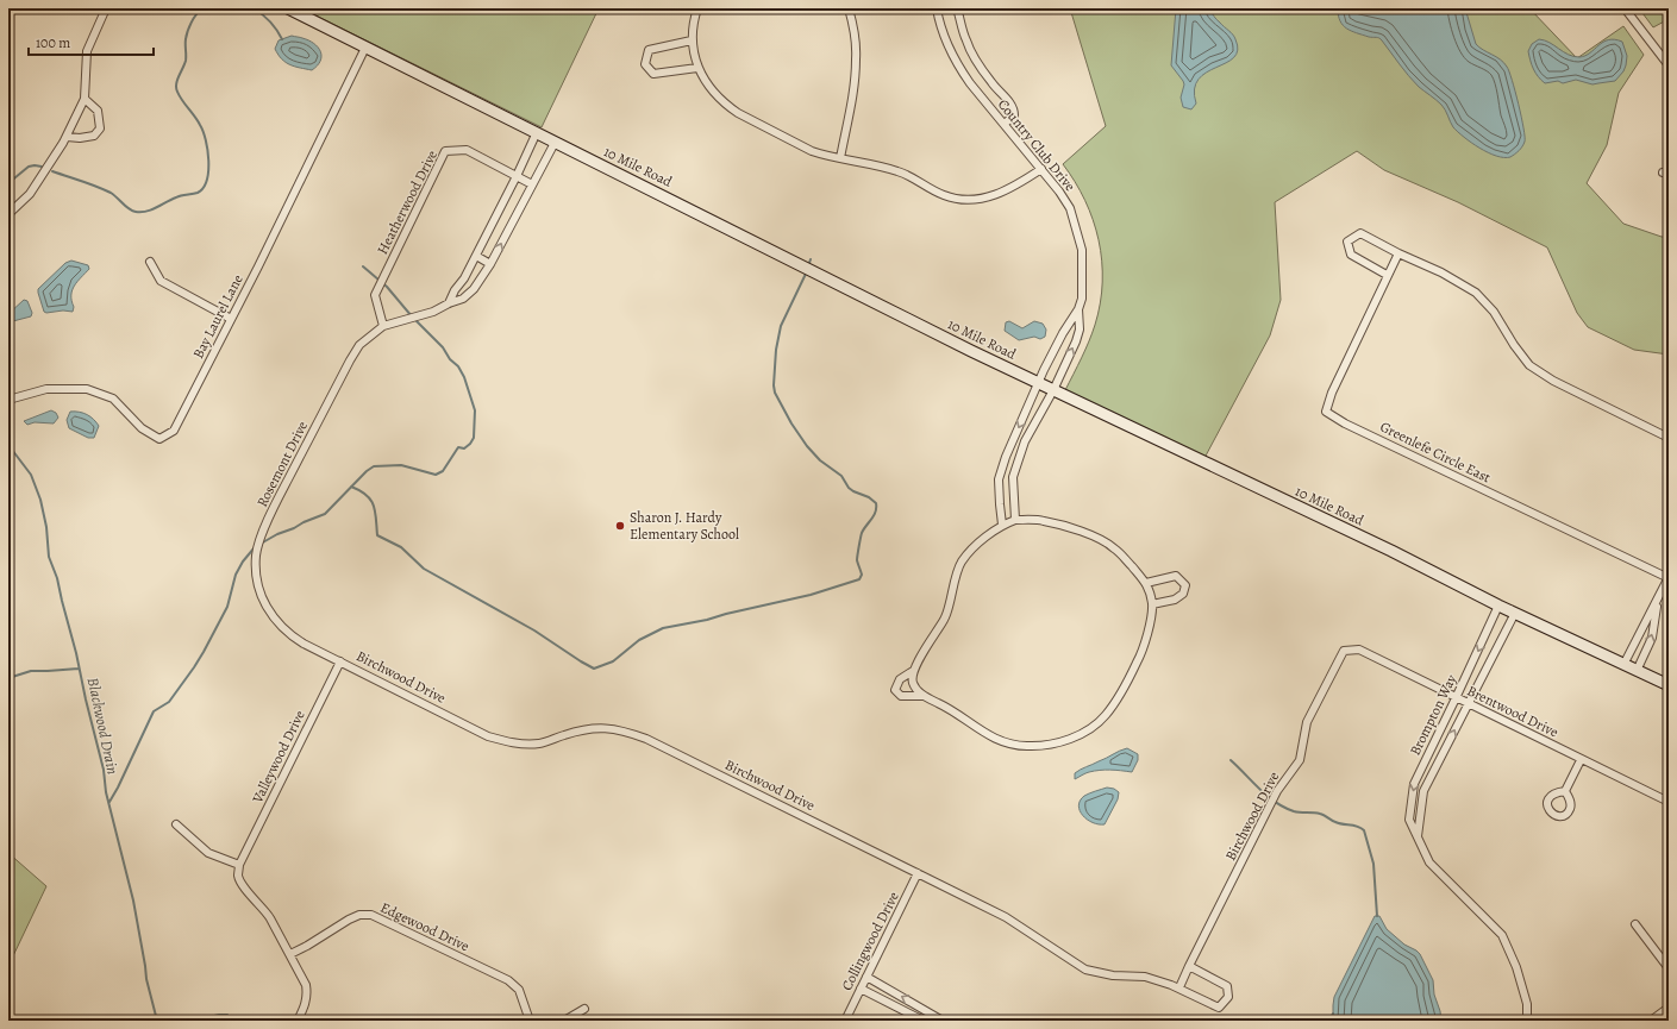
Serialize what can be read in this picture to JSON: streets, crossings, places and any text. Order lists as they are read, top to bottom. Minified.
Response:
{"streets":{"main road":["10 Mile Road"],"street":["Country Club Drive","Heatherwood Drive","Bay Laurel Lane","Greenlefe Circle East","Rosemont Drive","Birchwood Drive","Brentwood Drive","Brompton Way","Valleywood Drive","Edgewood Drive","Collingwood Drive"]},"crossings":[["Country Club Drive","10 Mile Road"],["10 Mile Road","Bay Laurel Lane"],["10 Mile Road","Rosemont Drive"],["10 Mile Road","Brompton Way"],["Heatherwood Drive","Rosemont Drive"],["Rosemont Drive","Birchwood Drive"],["Rosemont Drive","Valleywood Drive"],["Birchwood Drive","Brentwood Drive"],["Birchwood Drive","Valleywood Drive"],["Birchwood Drive","Collingwood Drive"],["Brentwood Drive","Brompton Way"]],"water":["Blackwood Drain"],"places":["Sharon J. Hardy Elementary School"],"scale_bar":"100 m"}
